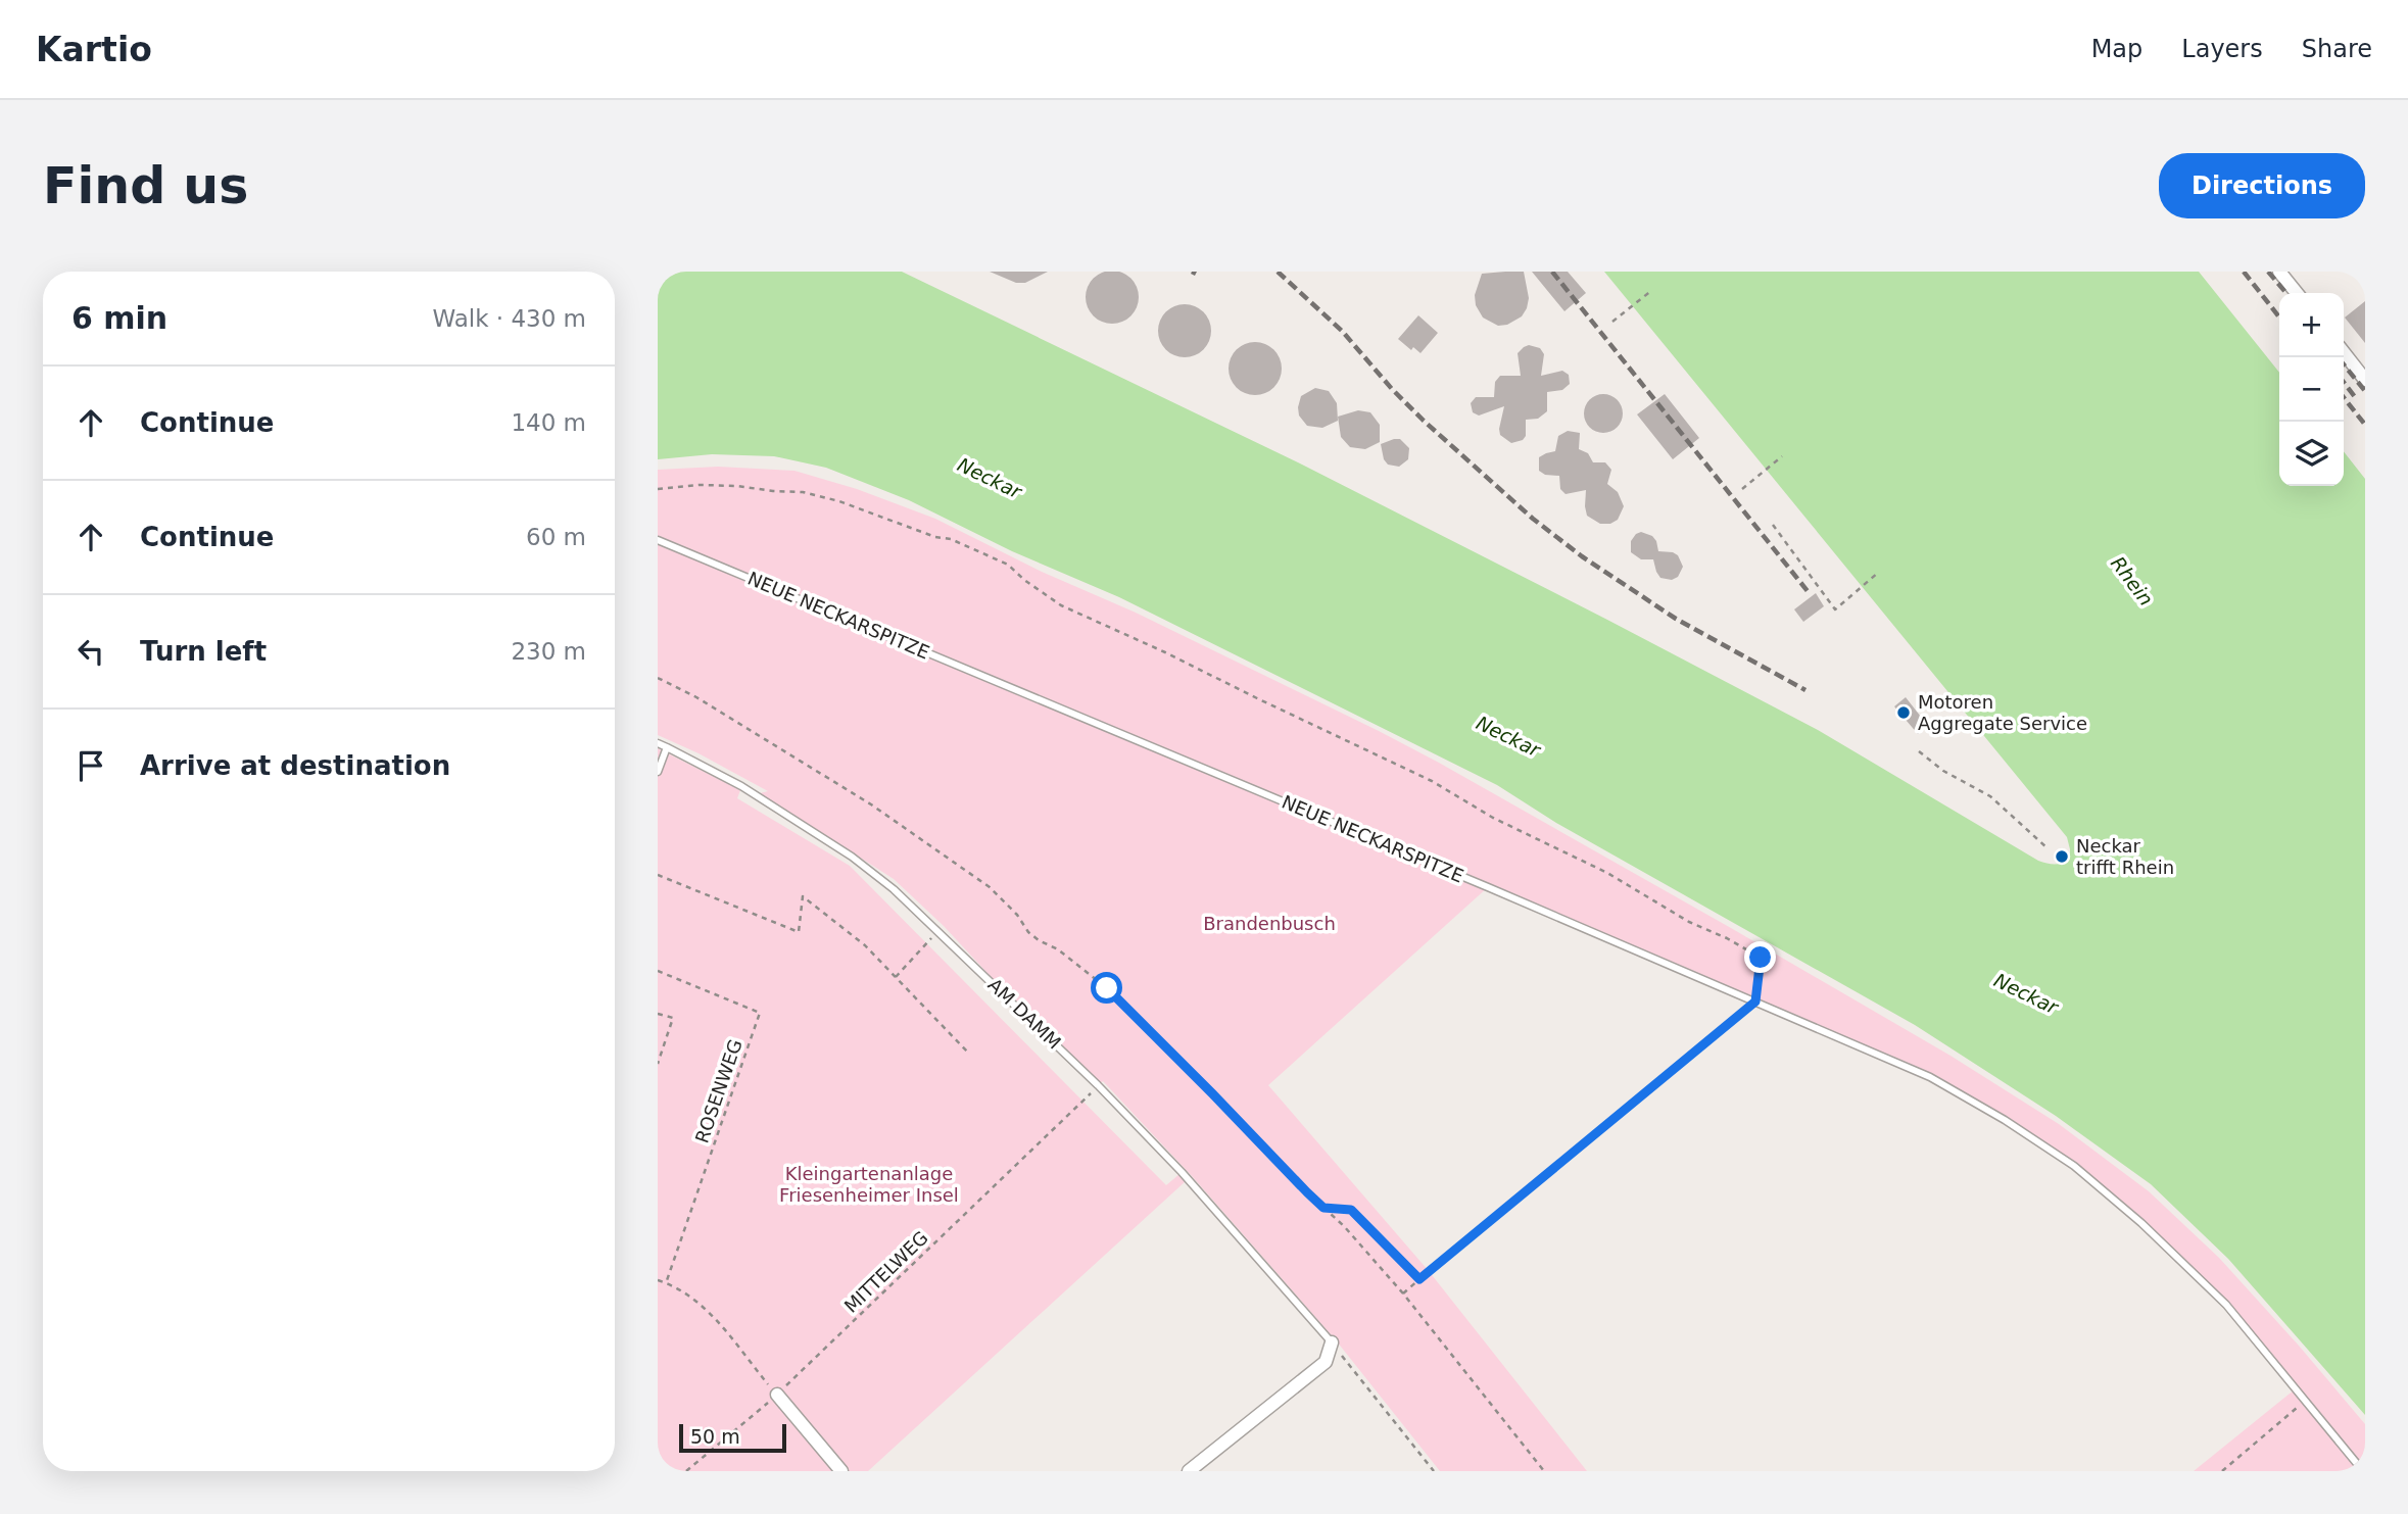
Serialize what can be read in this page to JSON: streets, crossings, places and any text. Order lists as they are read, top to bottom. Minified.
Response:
{"streets":{"lane":["NEUE NECKARSPITZE","AM DAMM"],"path":["ROSENWEG","MITTELWEG"]},"crossings":[["AM DAMM","MITTELWEG"]],"water":["Neckar","Rhein"],"parks":["Brandenbusch","Kleingartenanlage Friesenheimer Insel"],"places":["Motoren Aggregate Service","Neckar trifft Rhein"],"scale_bar":"50 m","page":{"header":"Kartio","nav":["Map","Layers","Share"],"buttons":"Directions","title":"Find us","heading":["6 min","Walk · 430 m"],"map_buttons":["+","−"],"list":[["Continue","140 m"],["Continue","60 m"],["Turn left","230 m"],"Arrive at destination"],"scale":"50 m"}}
